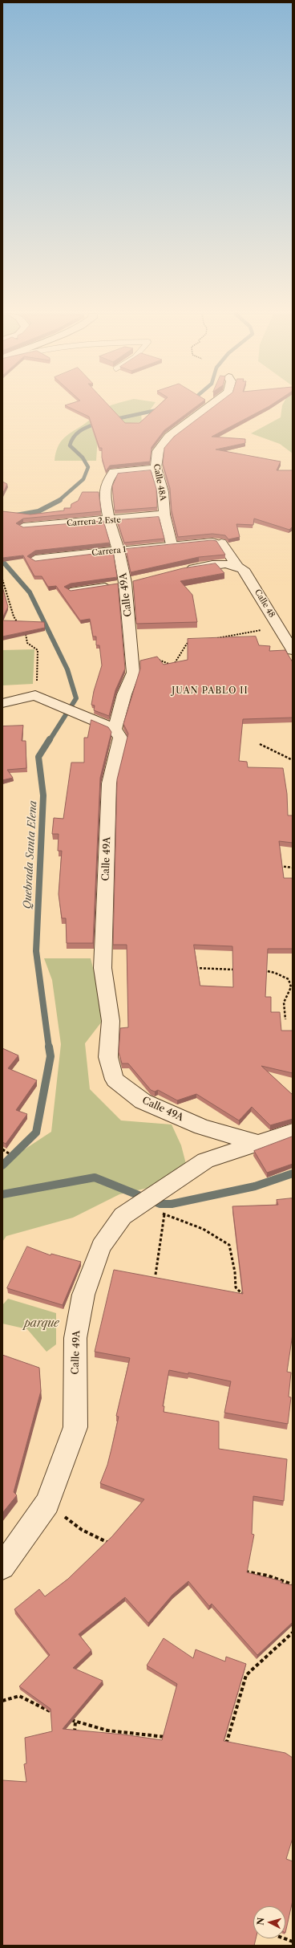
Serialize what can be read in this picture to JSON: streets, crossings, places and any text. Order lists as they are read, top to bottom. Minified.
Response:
{"streets":{"street":["Calle 48A","Carrera 2 Este","Carrera 1","Calle 49A","Calle 48"]},"crossings":[["Calle 48A","Carrera 2 Este"],["Calle 48A","Carrera 1"],["Calle 48A","Calle 49A"],["Carrera 2 Este","Calle 49A"],["Carrera 1","Calle 49A"],["Carrera 1","Calle 48"]],"districts":["JUAN PABLO II"],"water":["Quebrada Santa Elena"],"parks":["parque"],"north":"left"}
